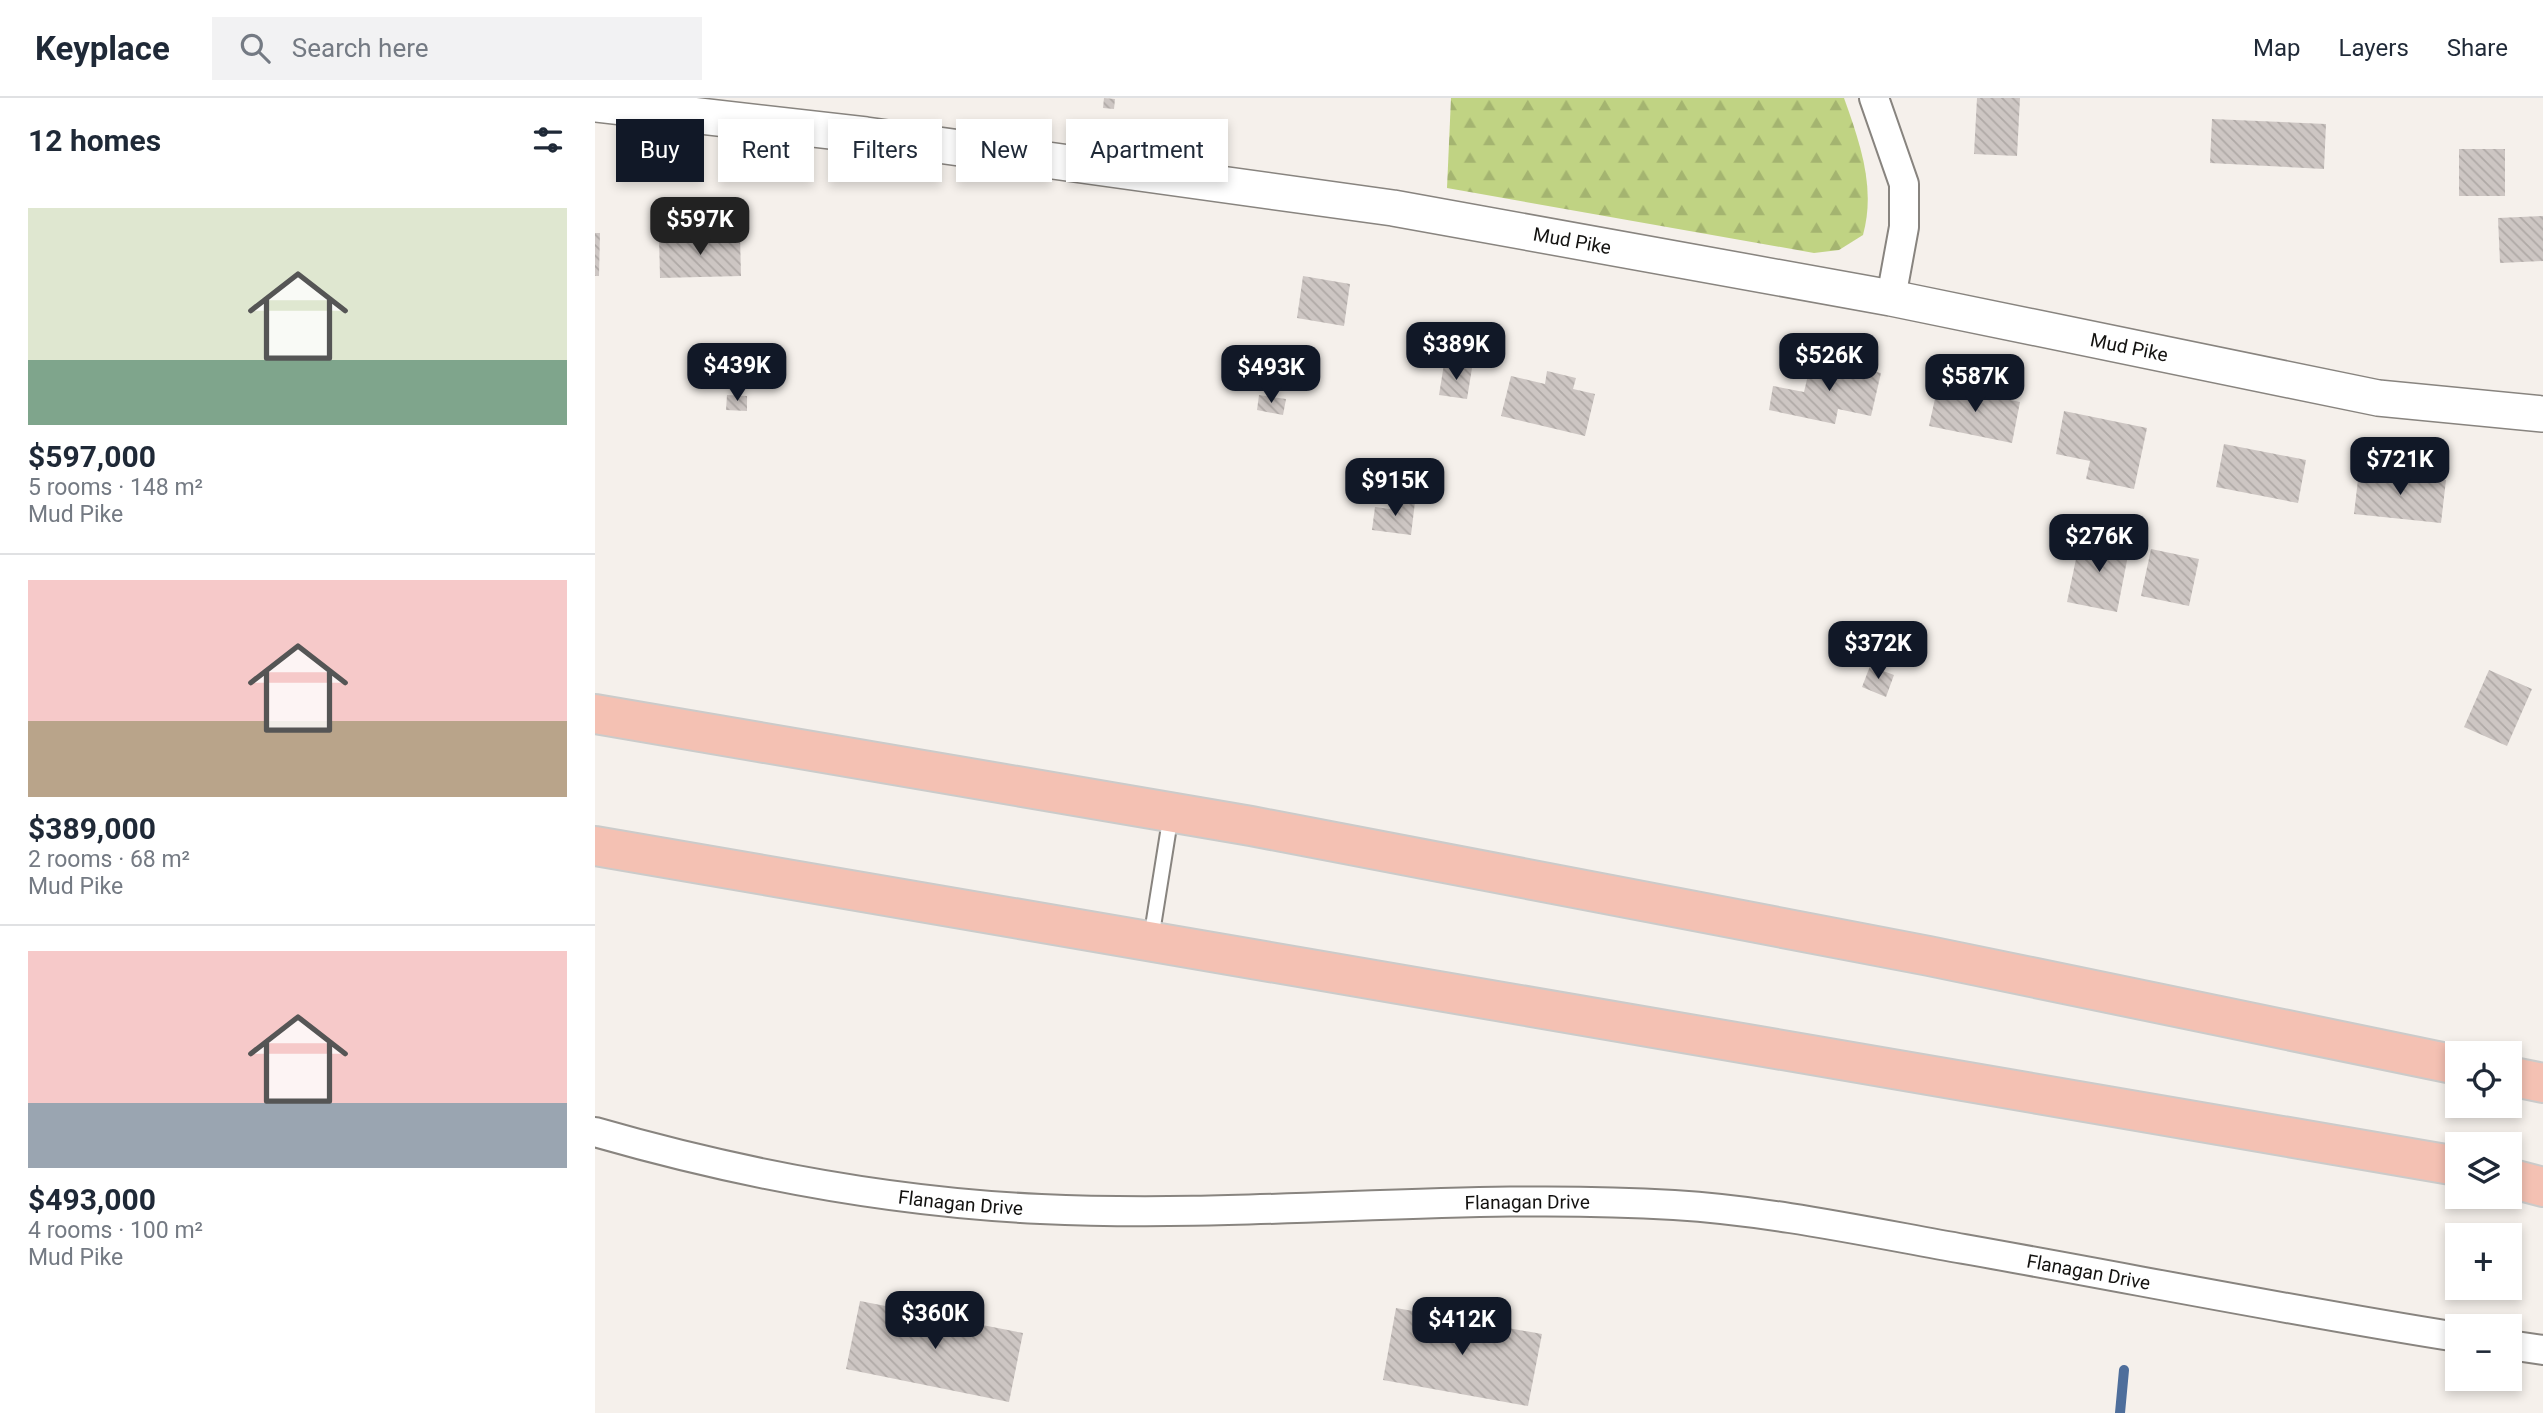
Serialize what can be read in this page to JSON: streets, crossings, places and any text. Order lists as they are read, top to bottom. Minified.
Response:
{"streets":{"street":["Mud Pike","Flanagan Drive"]},"page":{"header":"Keyplace","search":"Search here","nav":["Map","Layers","Share"],"heading":"12 homes","chip":["Buy","Rent","Filters","New","Apartment"],"list":[{"name":"$597,000","note":"5 rooms · 148 m² · Mud Pike"},{"name":"$389,000","note":"2 rooms · 68 m² · Mud Pike"},{"name":"$493,000","note":"4 rooms · 100 m² · Mud Pike"}],"price":["$597K","$389K","$526K","$439K","$493K","$587K","$721K","$915K","$276K","$372K","$360K","$412K"],"map_buttons":["+","−"]}}
